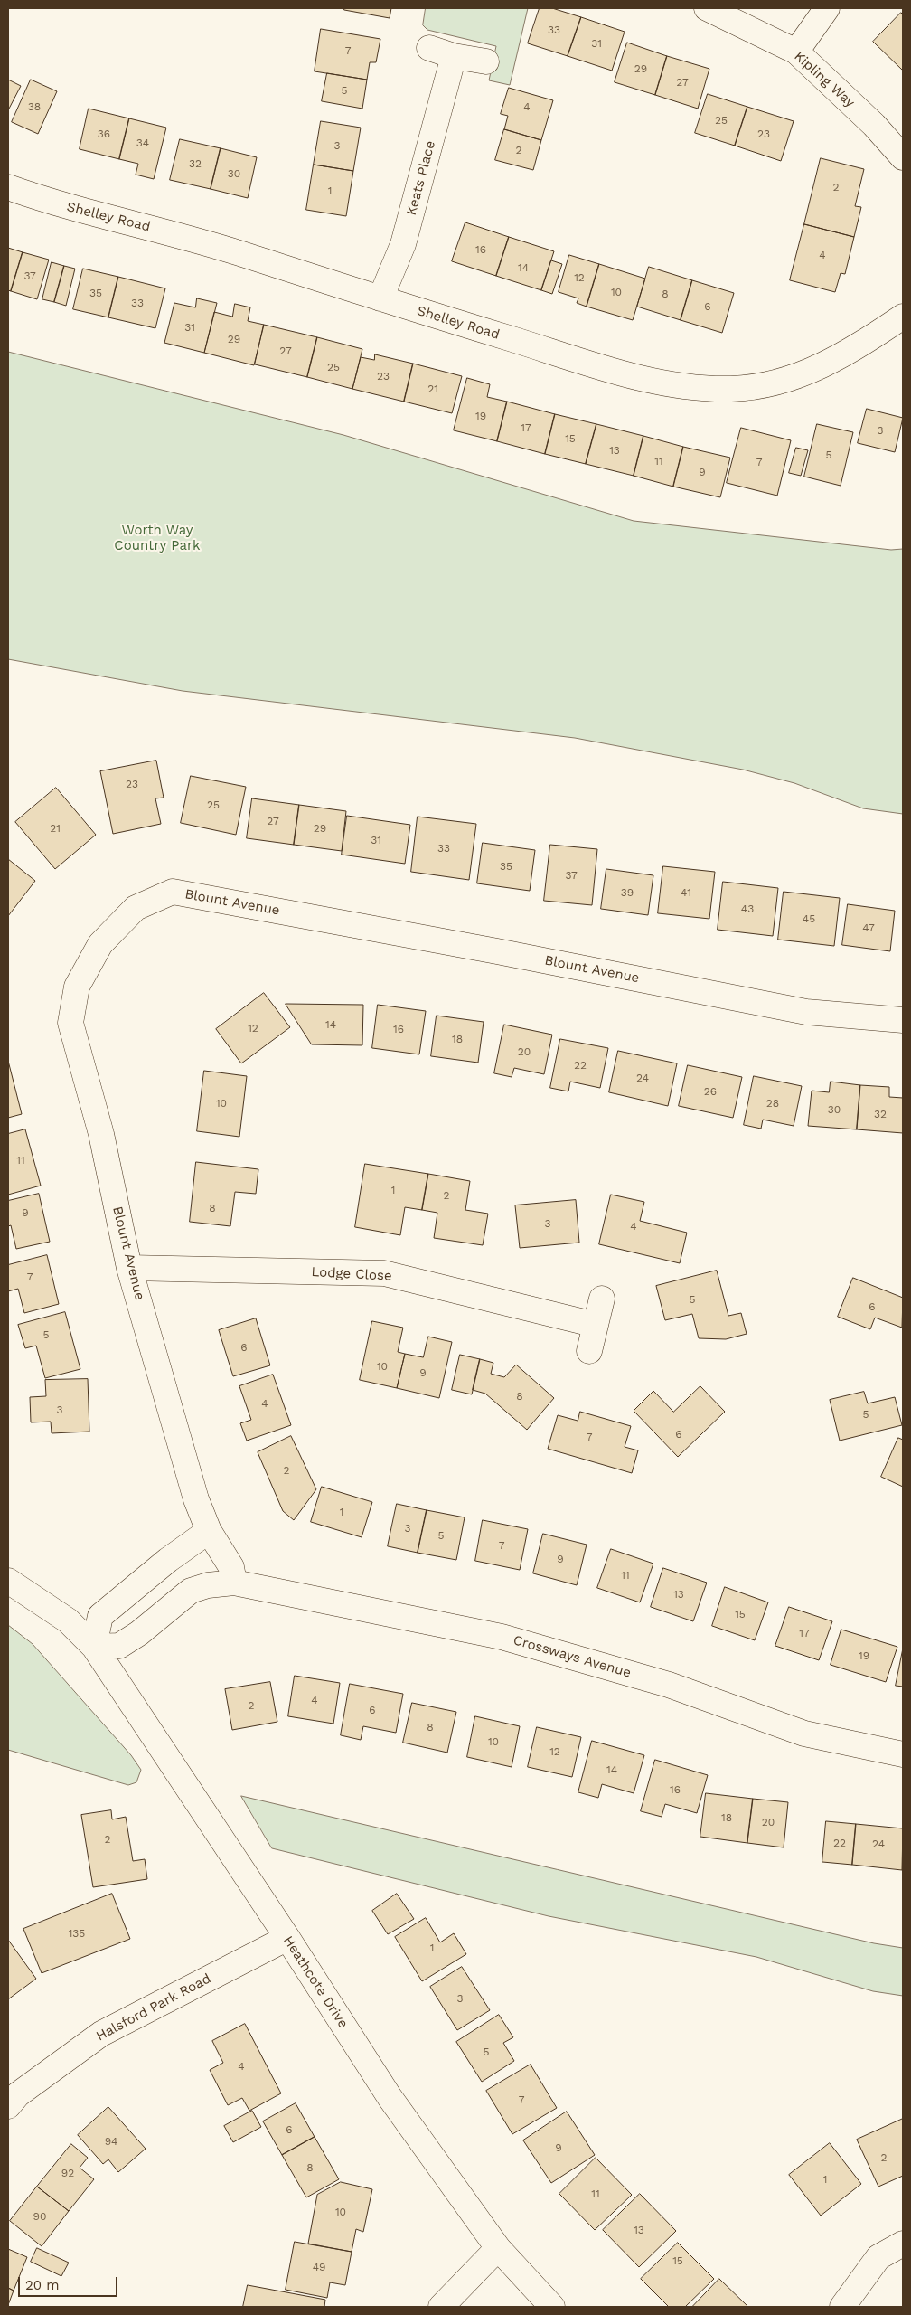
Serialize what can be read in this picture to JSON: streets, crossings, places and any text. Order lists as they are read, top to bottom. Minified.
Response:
{"streets":{"street":["Kipling Way","Keats Place","Shelley Road","Blount Avenue","Lodge Close","Crossways Avenue","Heathcote Drive","Halsford Park Road"]},"crossings":[["Keats Place","Shelley Road"],["Blount Avenue","Lodge Close"],["Blount Avenue","Crossways Avenue"],["Heathcote Drive","Halsford Park Road"]],"parks":["Worth Way Country Park"],"house_numbers":["33","31","7","29","27","5","38","4","25","36","23","34","3","2","32","30","2","1","16","4","14","37","12","10","35","8","33","6","31","29","27","25","23","21","19","17","3","15","13","5","11","7","9","23","25","27","21","29","31","33","35","37","39","41","43","45","47","14","12","16","18","20","22","24","26","10","28","30","32","11","1","2","8","9","3","4","7","5","6","5","6","10","9","8","4","3","5","6","7","2","1","3","5","7","9","11","13","15","17","19","4","2","6","8","10","12","14","16","18","20","2","22","24","135","1","3","5","4","7","6","94","9","2","8","92","1","11","10","90","13","15","49"],"scale_bar":"20 m"}
